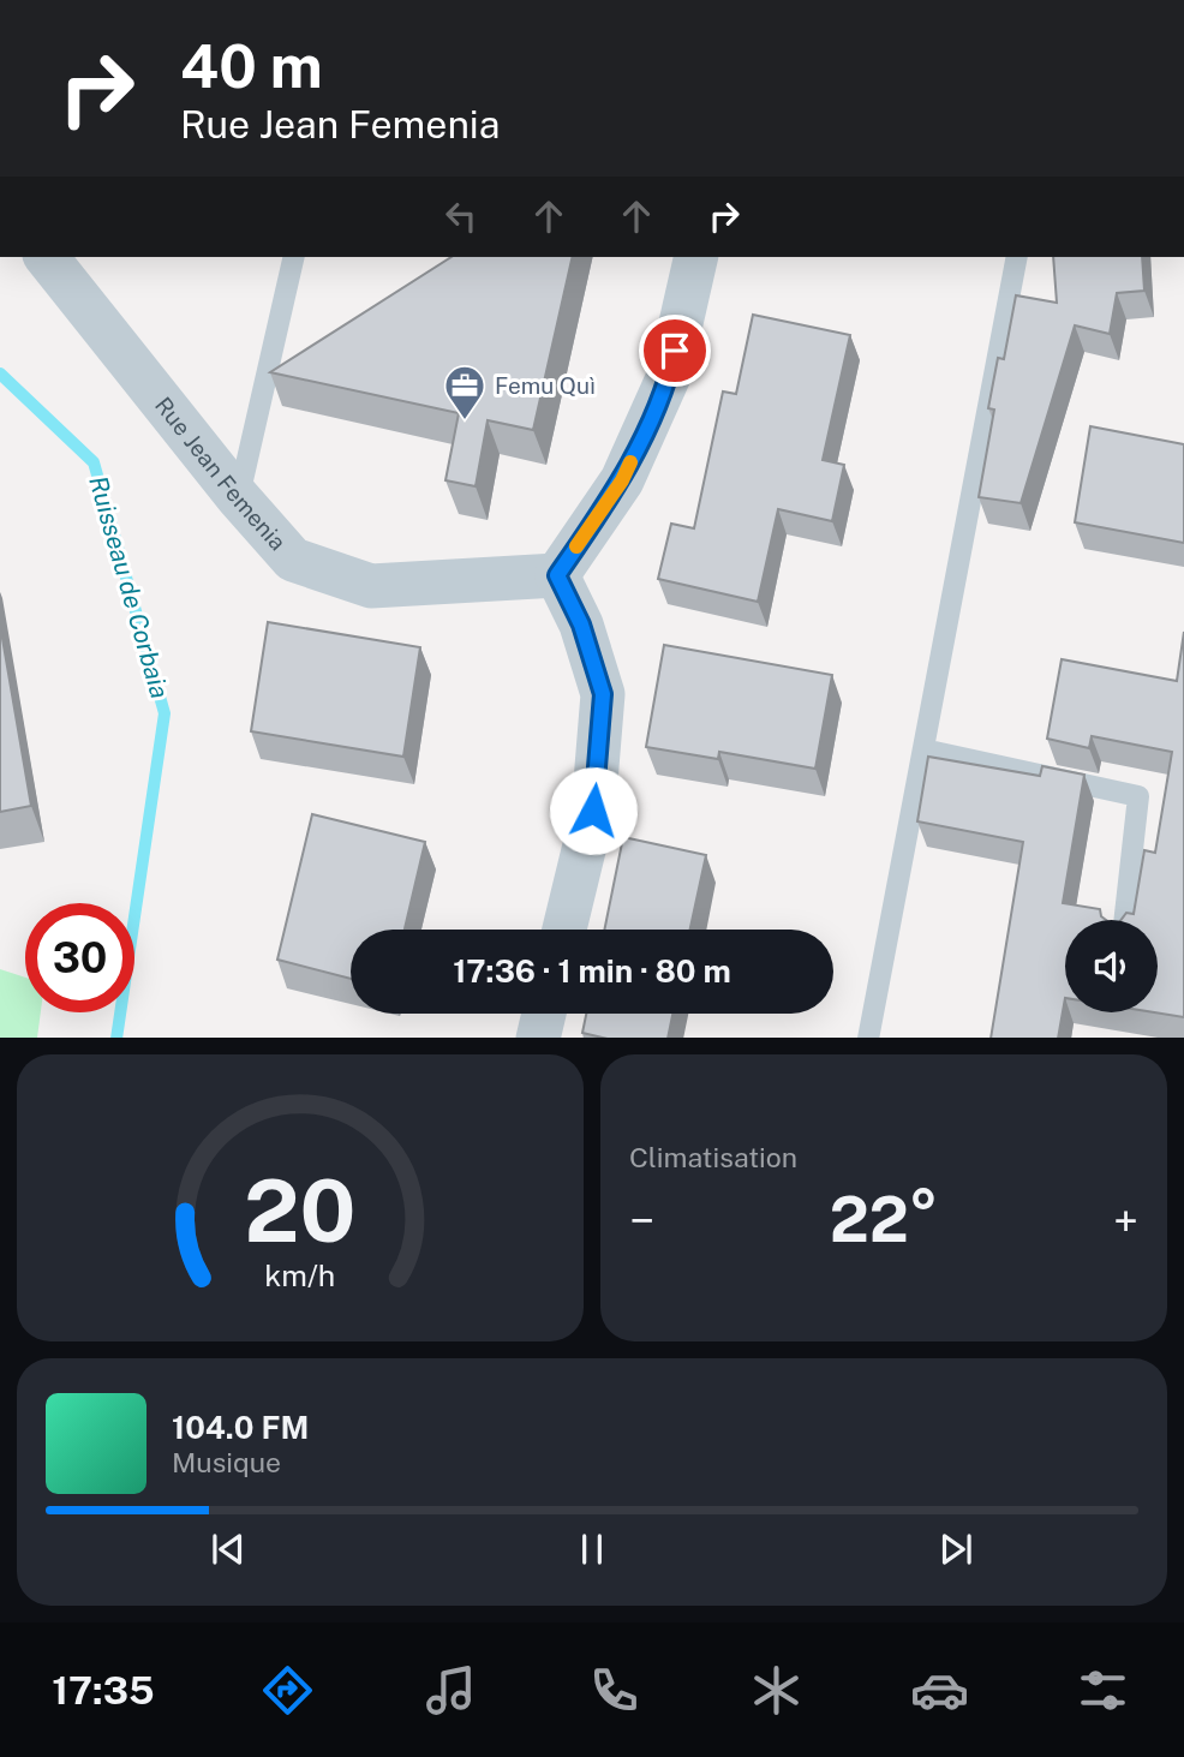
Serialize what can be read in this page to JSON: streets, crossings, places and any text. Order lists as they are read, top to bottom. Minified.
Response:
{"streets":{"street":["Rue Jean Femenia"]},"water":["Ruisseau de Corbaia"],"places":{"office":["Femu Quì"]},"page":{"turn":["40 m","Rue Jean Femenia"],"limit":"30","trip":"17:36 · 1 min · 80 m","tile":"Climatisation","heat":["−","22°","+"],"song":["104.0 FM","Musique"],"tabs":"17:35","gauge":["20","km/h"]}}
